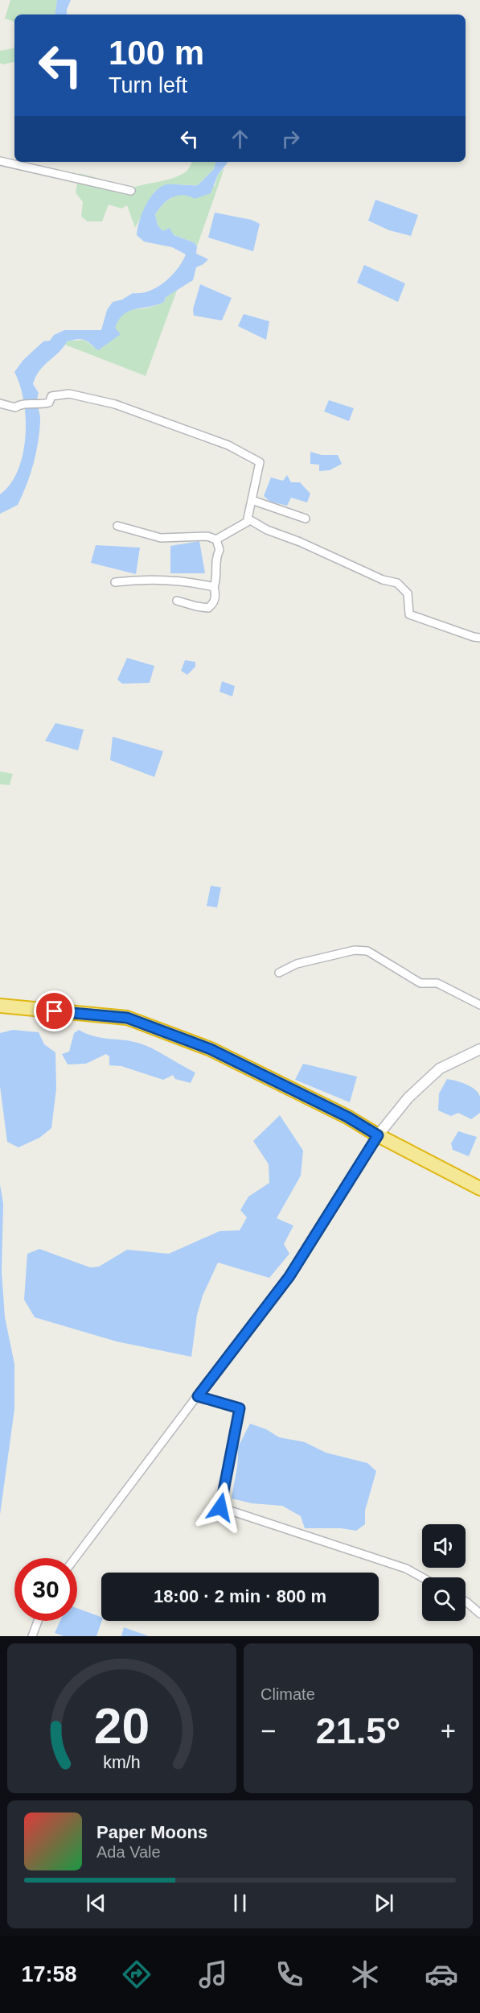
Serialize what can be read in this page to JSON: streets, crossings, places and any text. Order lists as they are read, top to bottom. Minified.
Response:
{"page":{"turn":["100 m","Turn left"],"limit":"30","trip":"18:00 · 2 min · 800 m","tile":"Climate","heat":["−","21.5°","+"],"song":["Paper Moons","Ada Vale"],"tabs":"17:58","gauge":["20","km/h"]}}
